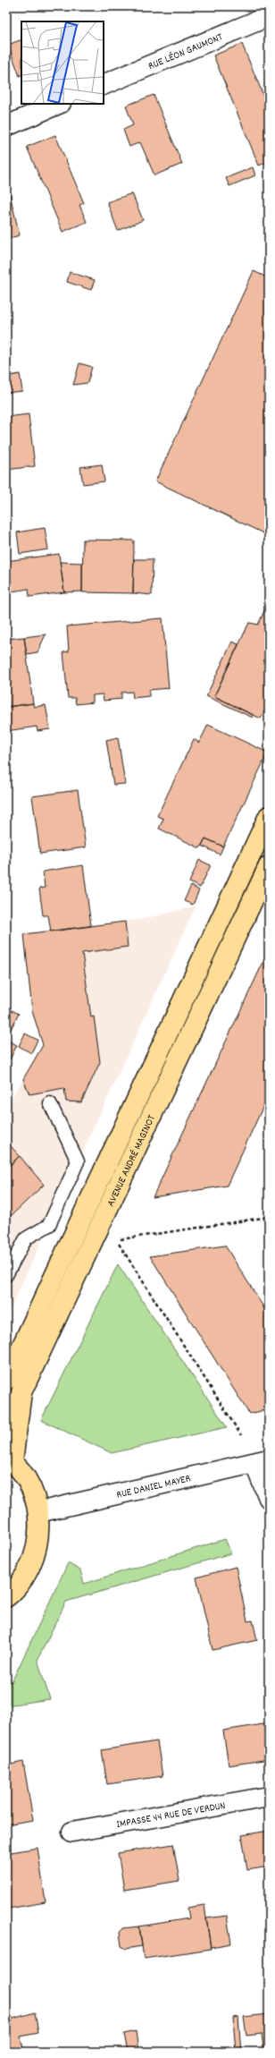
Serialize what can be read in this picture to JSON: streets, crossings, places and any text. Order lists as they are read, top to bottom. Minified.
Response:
{"streets":{"main road":["AVENUE ANDRÉ MAGINOT"],"street":["RUE LÉON GAUMONT","RUE DANIEL MAYER","IMPASSE 44 RUE DE VERDUN"]}}
